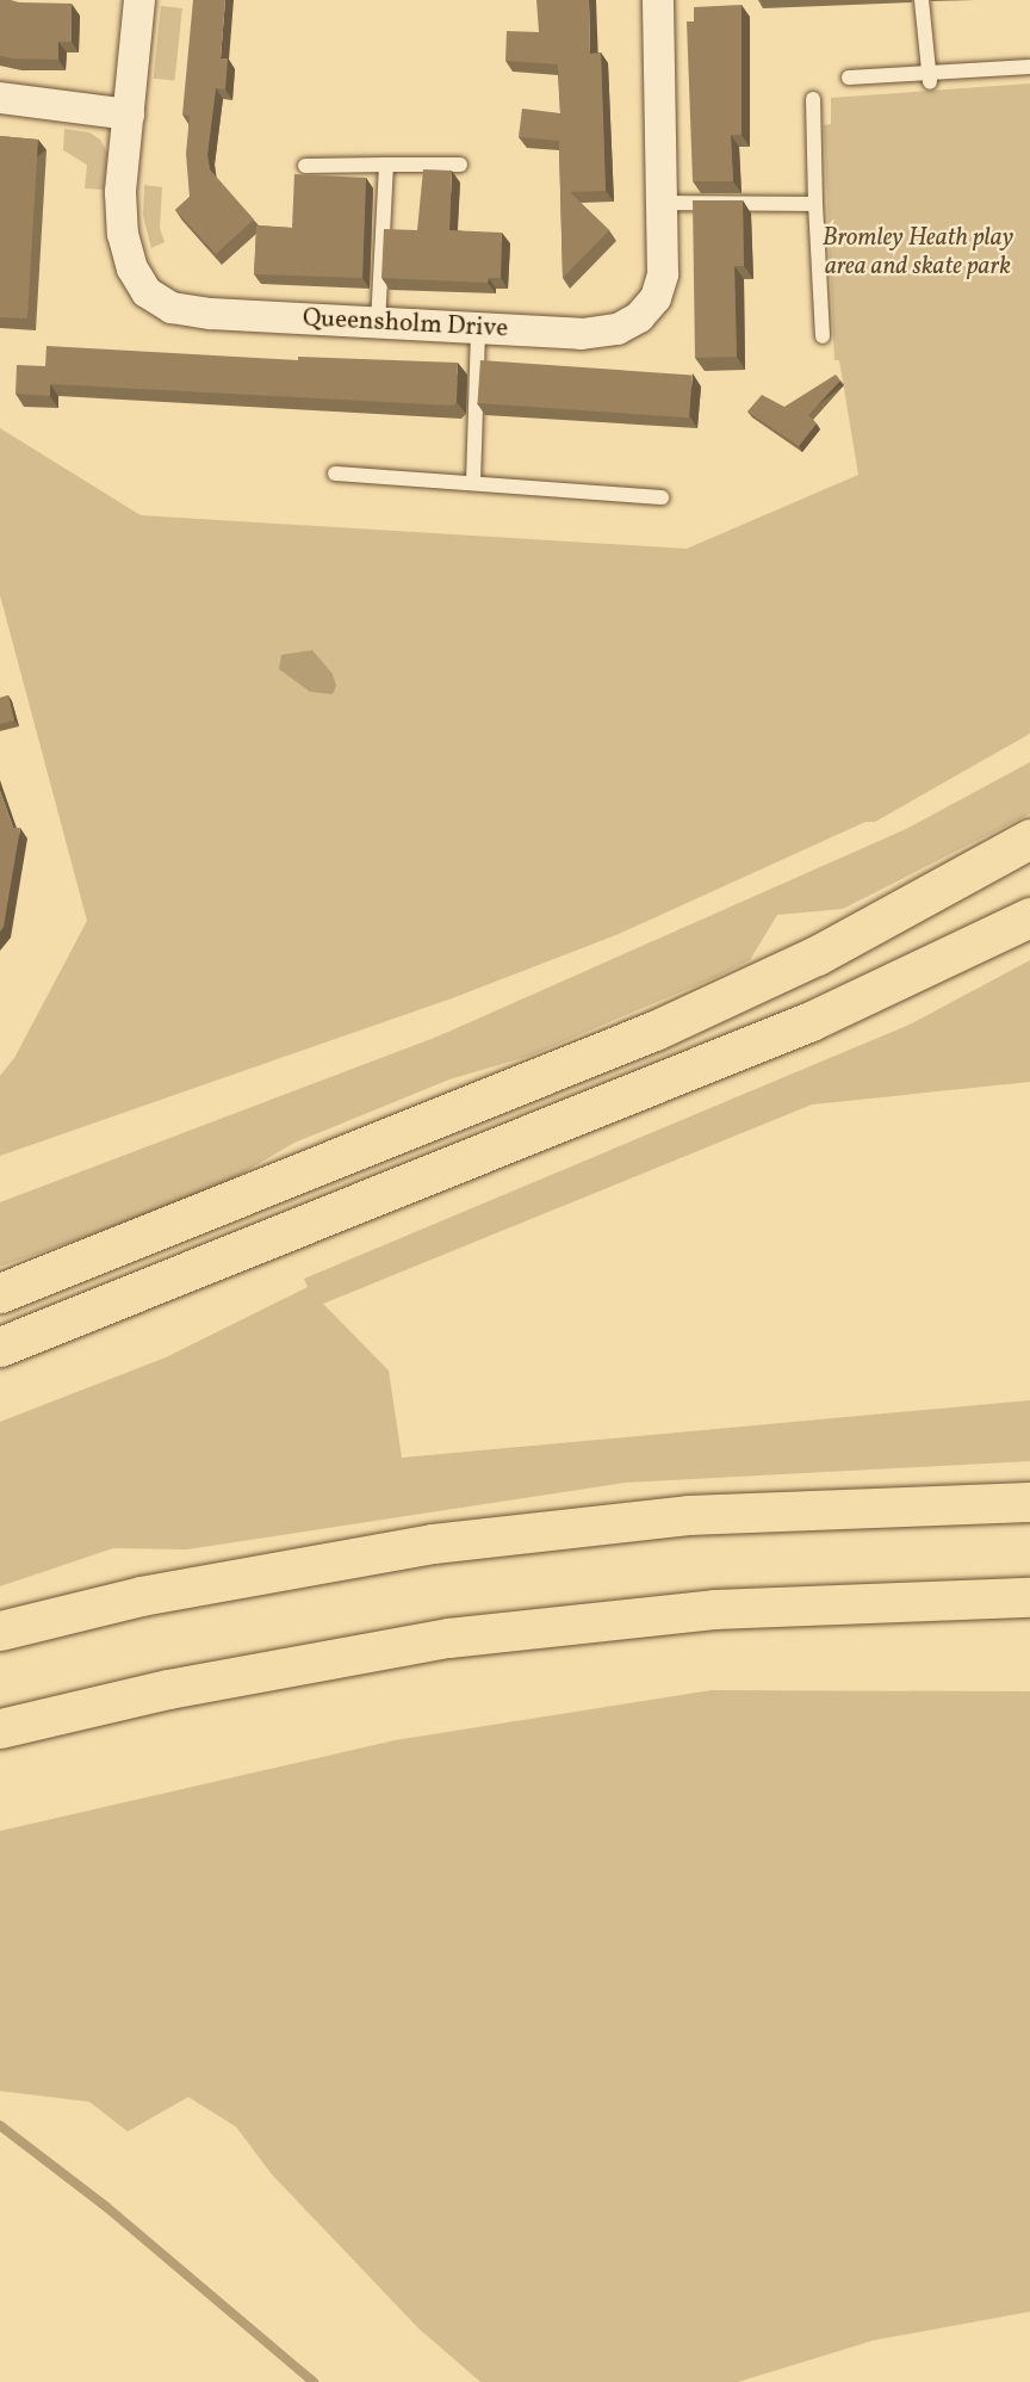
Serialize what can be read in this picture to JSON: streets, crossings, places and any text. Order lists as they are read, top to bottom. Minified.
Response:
{"streets":{"street":["Queensholm Drive"]},"parks":["Bromley Heath play area and skate park"]}
